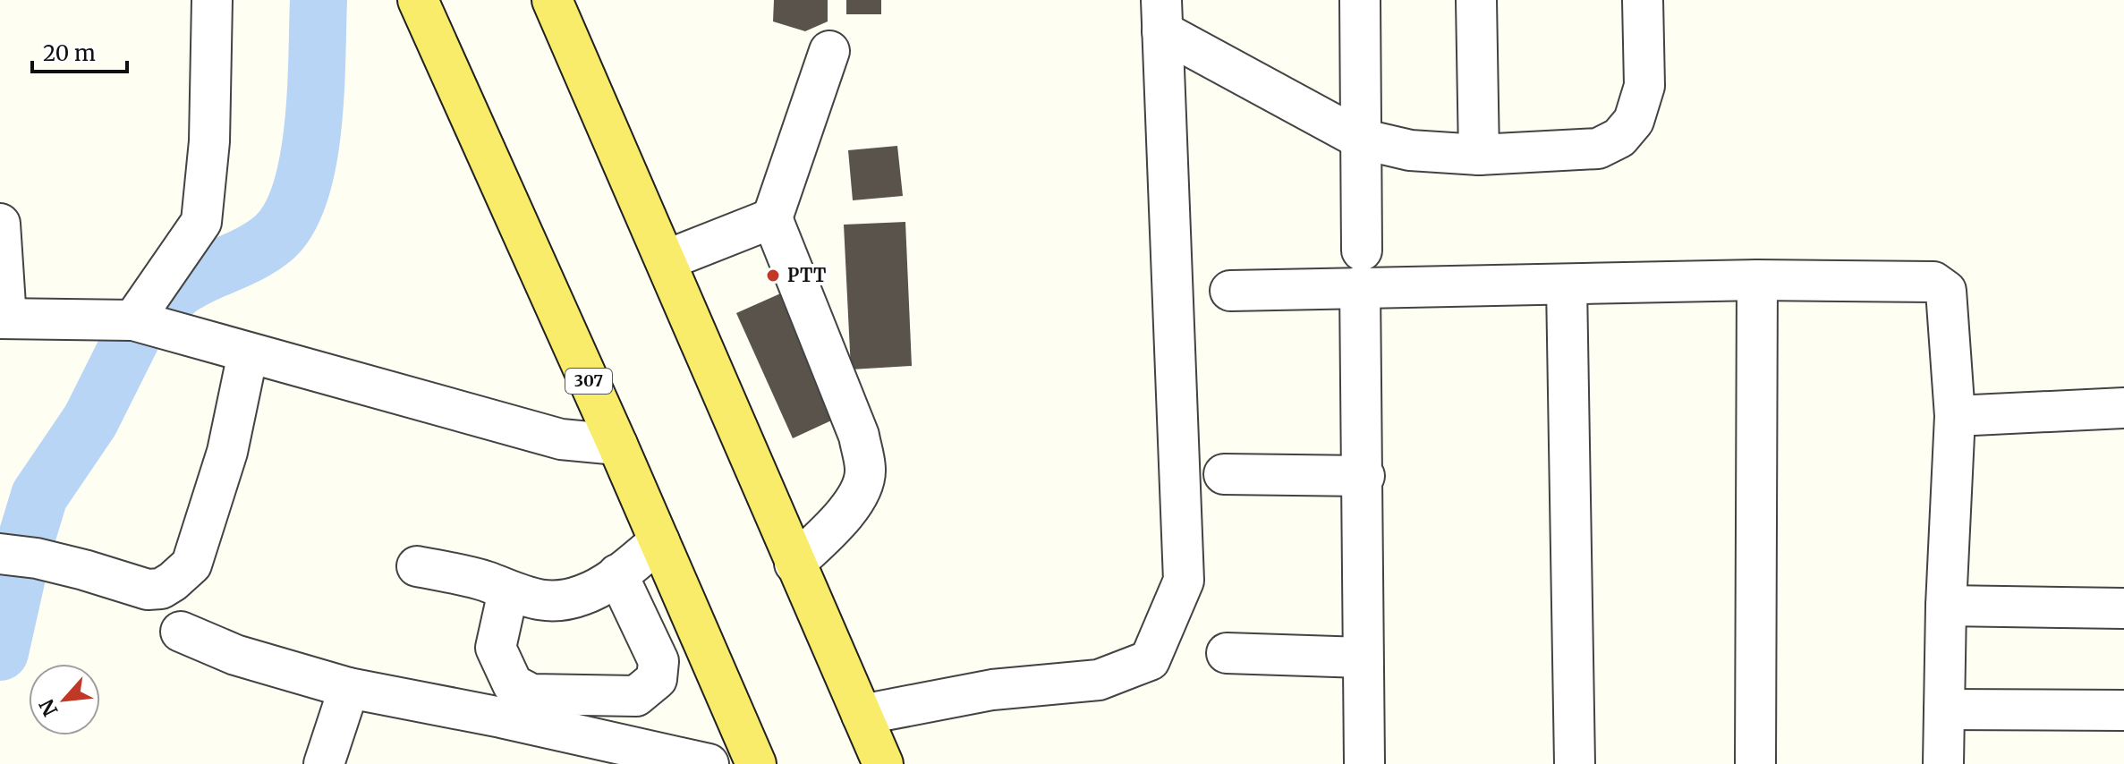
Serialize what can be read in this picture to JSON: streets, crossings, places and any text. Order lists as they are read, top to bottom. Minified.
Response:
{"streets":{"main road":["307"]},"places":["PTT"],"scale_bar":"20 m","north":"bottom left"}
